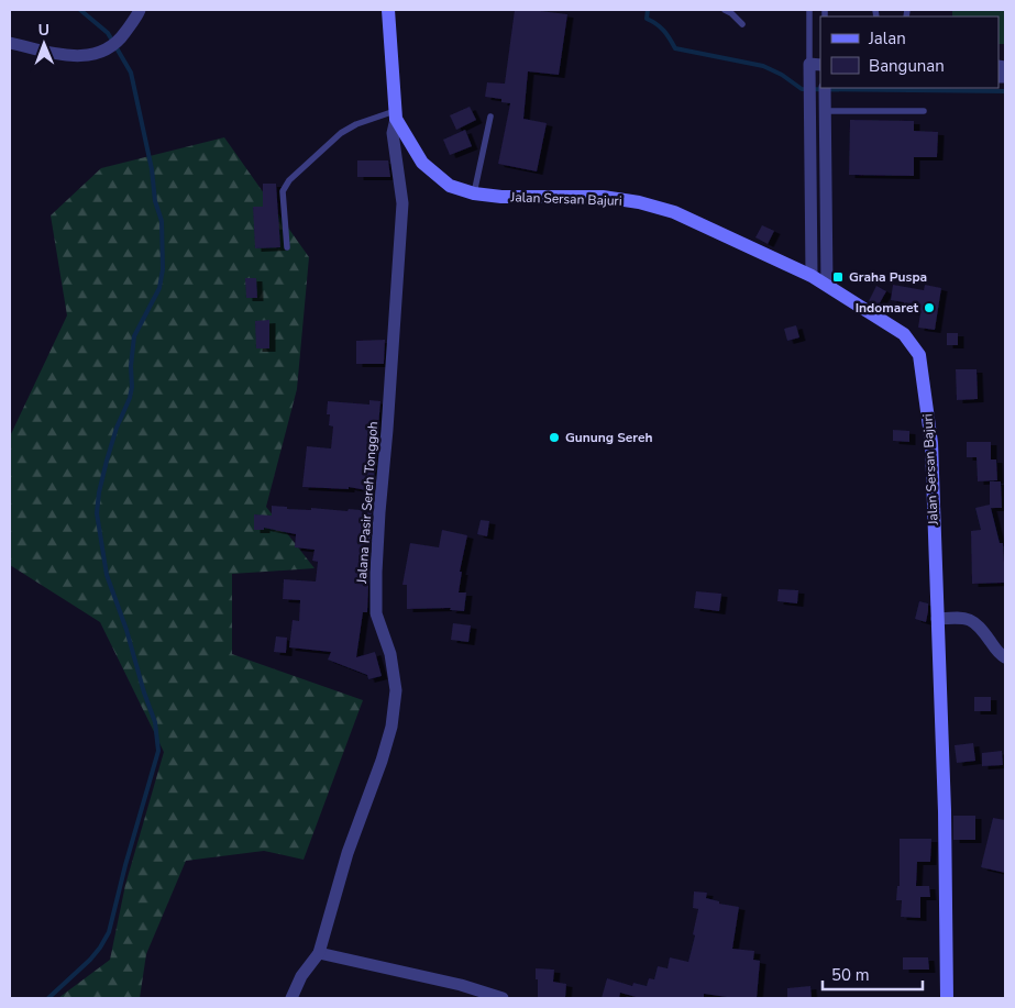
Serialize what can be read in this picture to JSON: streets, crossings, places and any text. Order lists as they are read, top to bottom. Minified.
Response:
{"streets":{"main road":["Jalan Sersan Bajuri"],"street":["Jalana Pasir Sereh Tonggoh"]},"crossings":[["Jalan Sersan Bajuri","Jalana Pasir Sereh Tonggoh"]],"places":{"transit":["Graha Puspa"],"other":["Indomaret","Gunung Sereh"]},"legend":["Jalan","Bangunan"],"scale_bar":"50 m","north":"top"}
